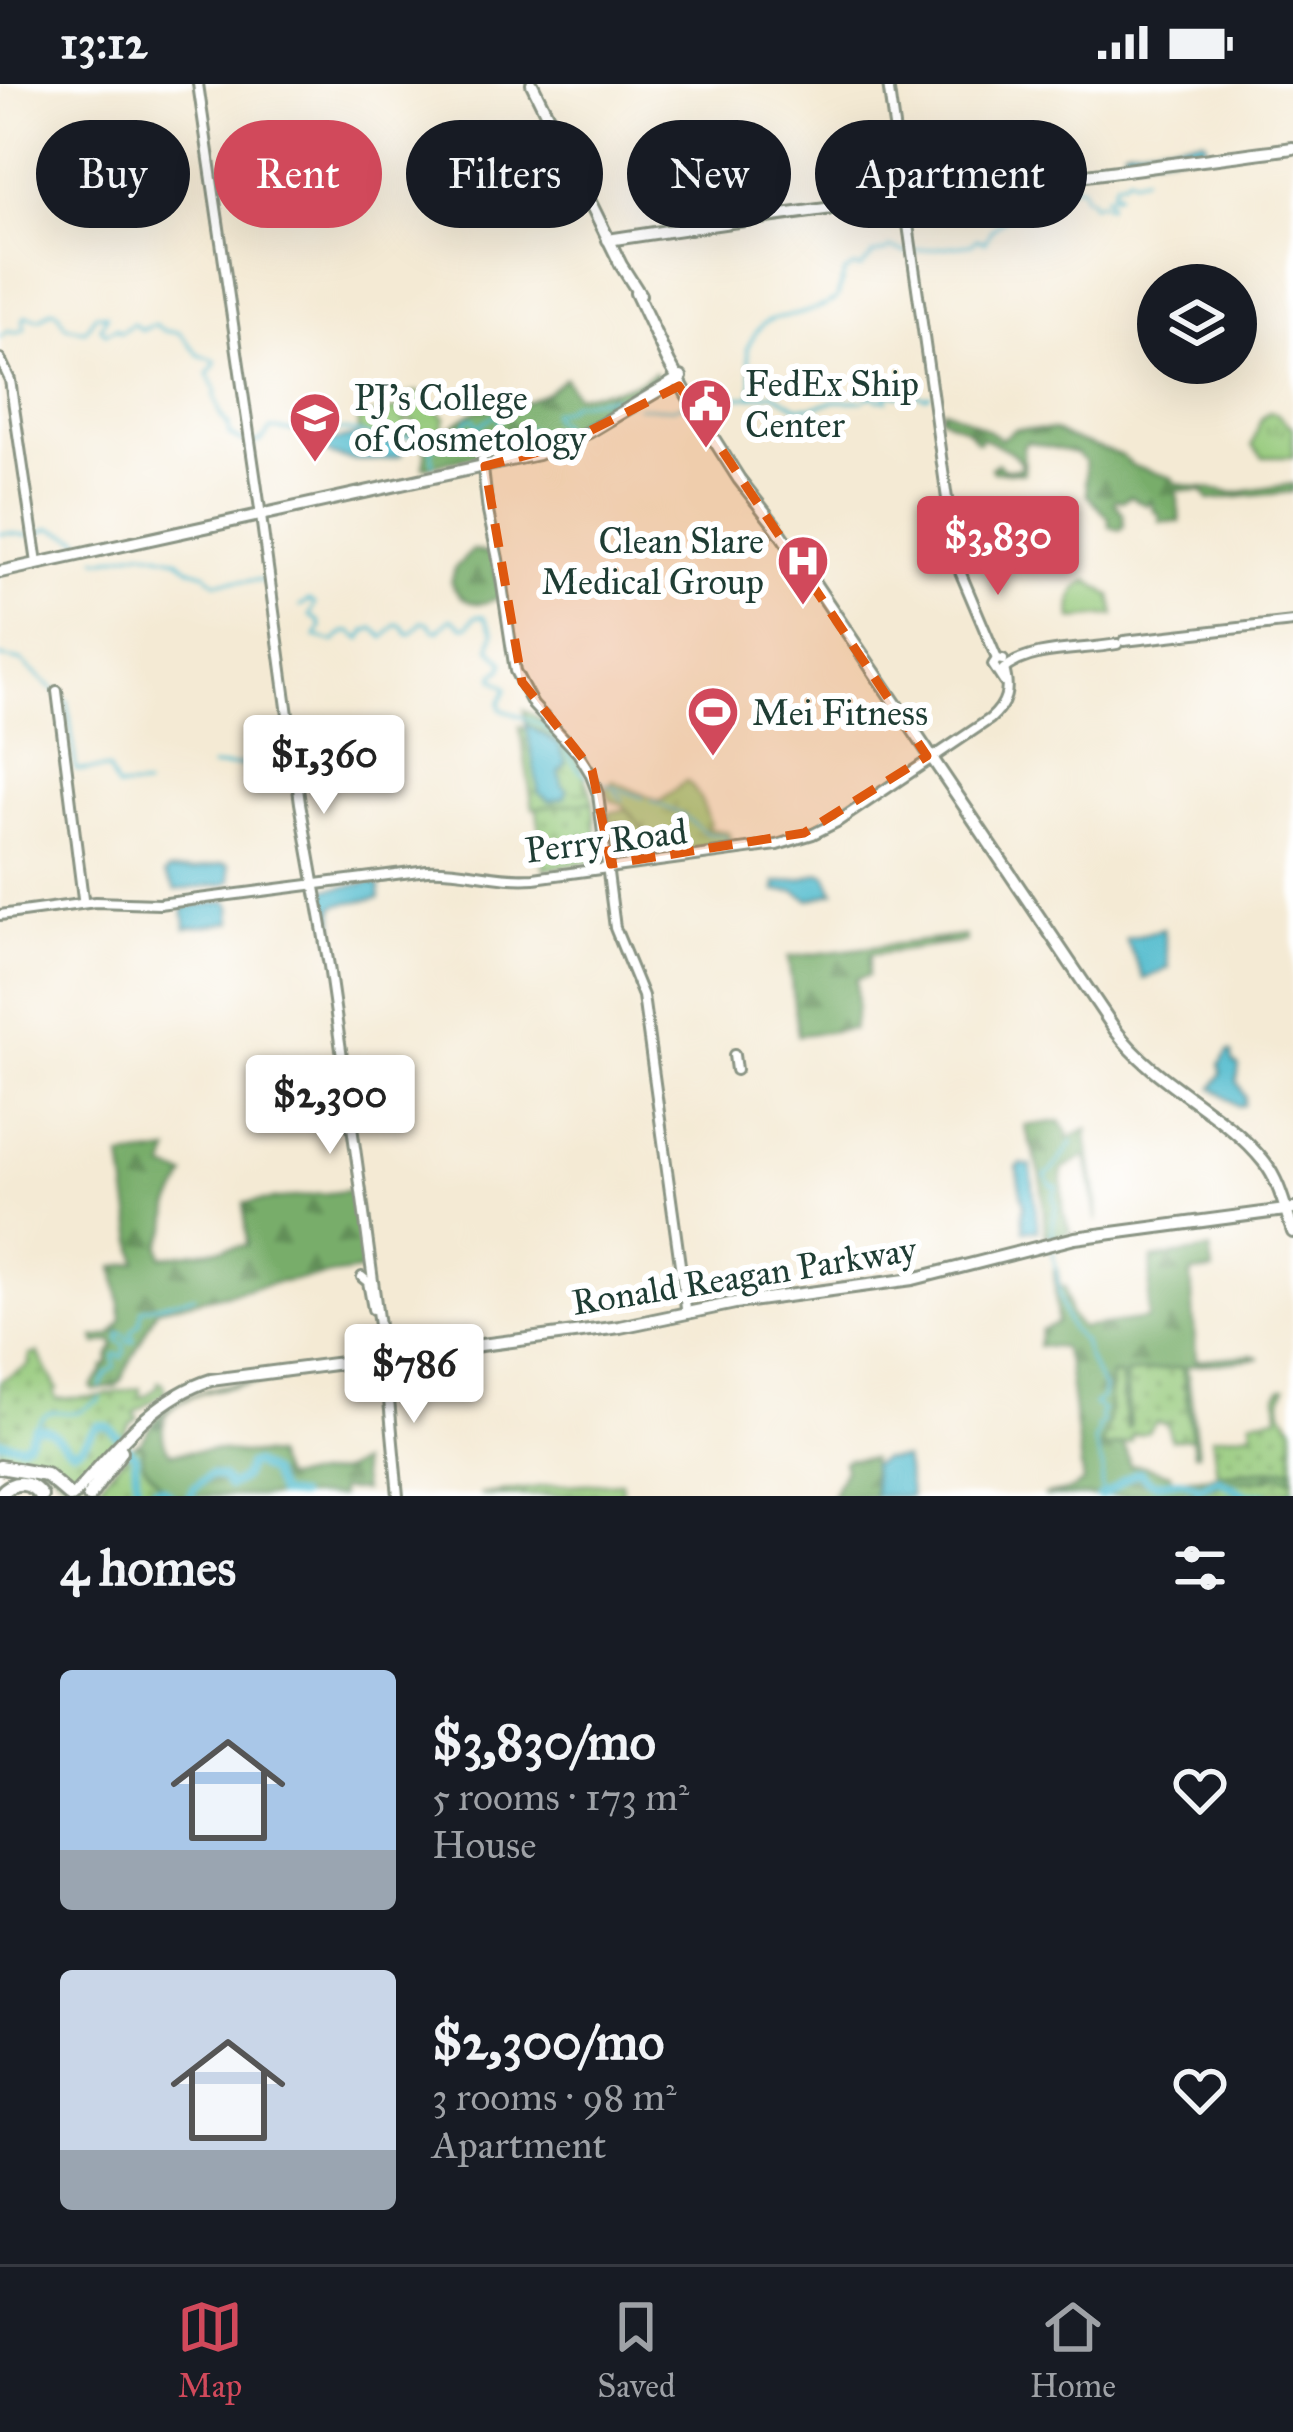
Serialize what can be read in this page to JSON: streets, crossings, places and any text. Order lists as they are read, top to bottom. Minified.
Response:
{"streets":{"main road":["Ronald Reagan Parkway"],"street":["Perry Road"]},"places":{"public building":["FedEx Ship Center"],"school or university":["PJ's College of Cosmetology"],"hospital":["Clean Slare Medical Group"],"sports":["Mei Fitness"]},"page":{"status":"13:12","chip":["Buy","Rent","Filters","New","Apartment"],"price":["$3,830","$1,360","$2,300","$786"],"heading":"4 homes","list":[{"name":"$3,830/mo","note":"5 rooms · 173 m² · House"},{"name":"$2,300/mo","note":"3 rooms · 98 m² · Apartment"}],"tabs":["Map","Saved","Home"]}}
